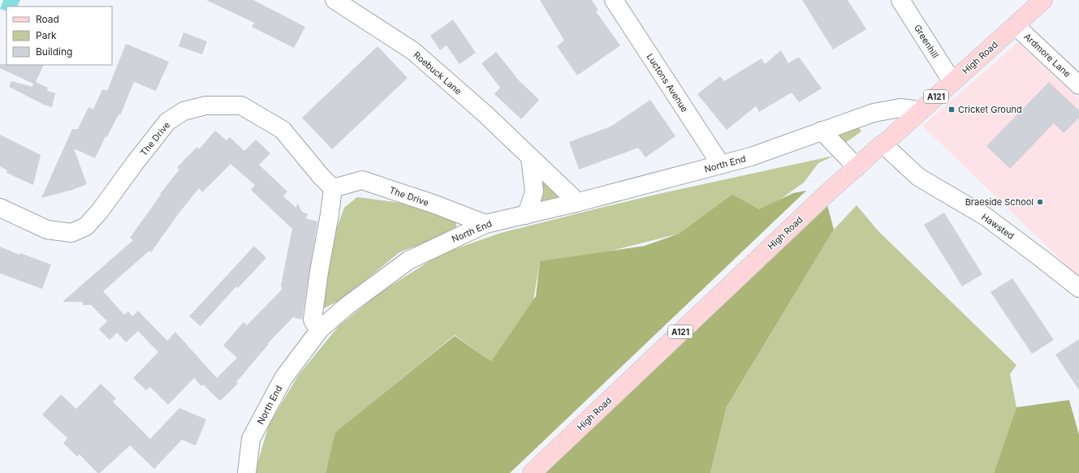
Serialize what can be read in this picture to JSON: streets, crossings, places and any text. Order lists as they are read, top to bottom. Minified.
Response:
{"streets":{"main road":["High Road","A121"],"street":["Greenhill","Ardmore Lane","Roebuck Lane","Luctons Avenue","The Drive","North End","Hawsted"]},"crossings":[["Greenhill","High Road"],["Ardmore Lane","High Road"],["High Road","North End"],["High Road","Hawsted"],["Roebuck Lane","North End"],["Luctons Avenue","North End"],["The Drive","North End"]],"places":{"transit":["Cricket Ground"],"other":["Braeside School"]},"legend":["Road","Park","Building"]}
